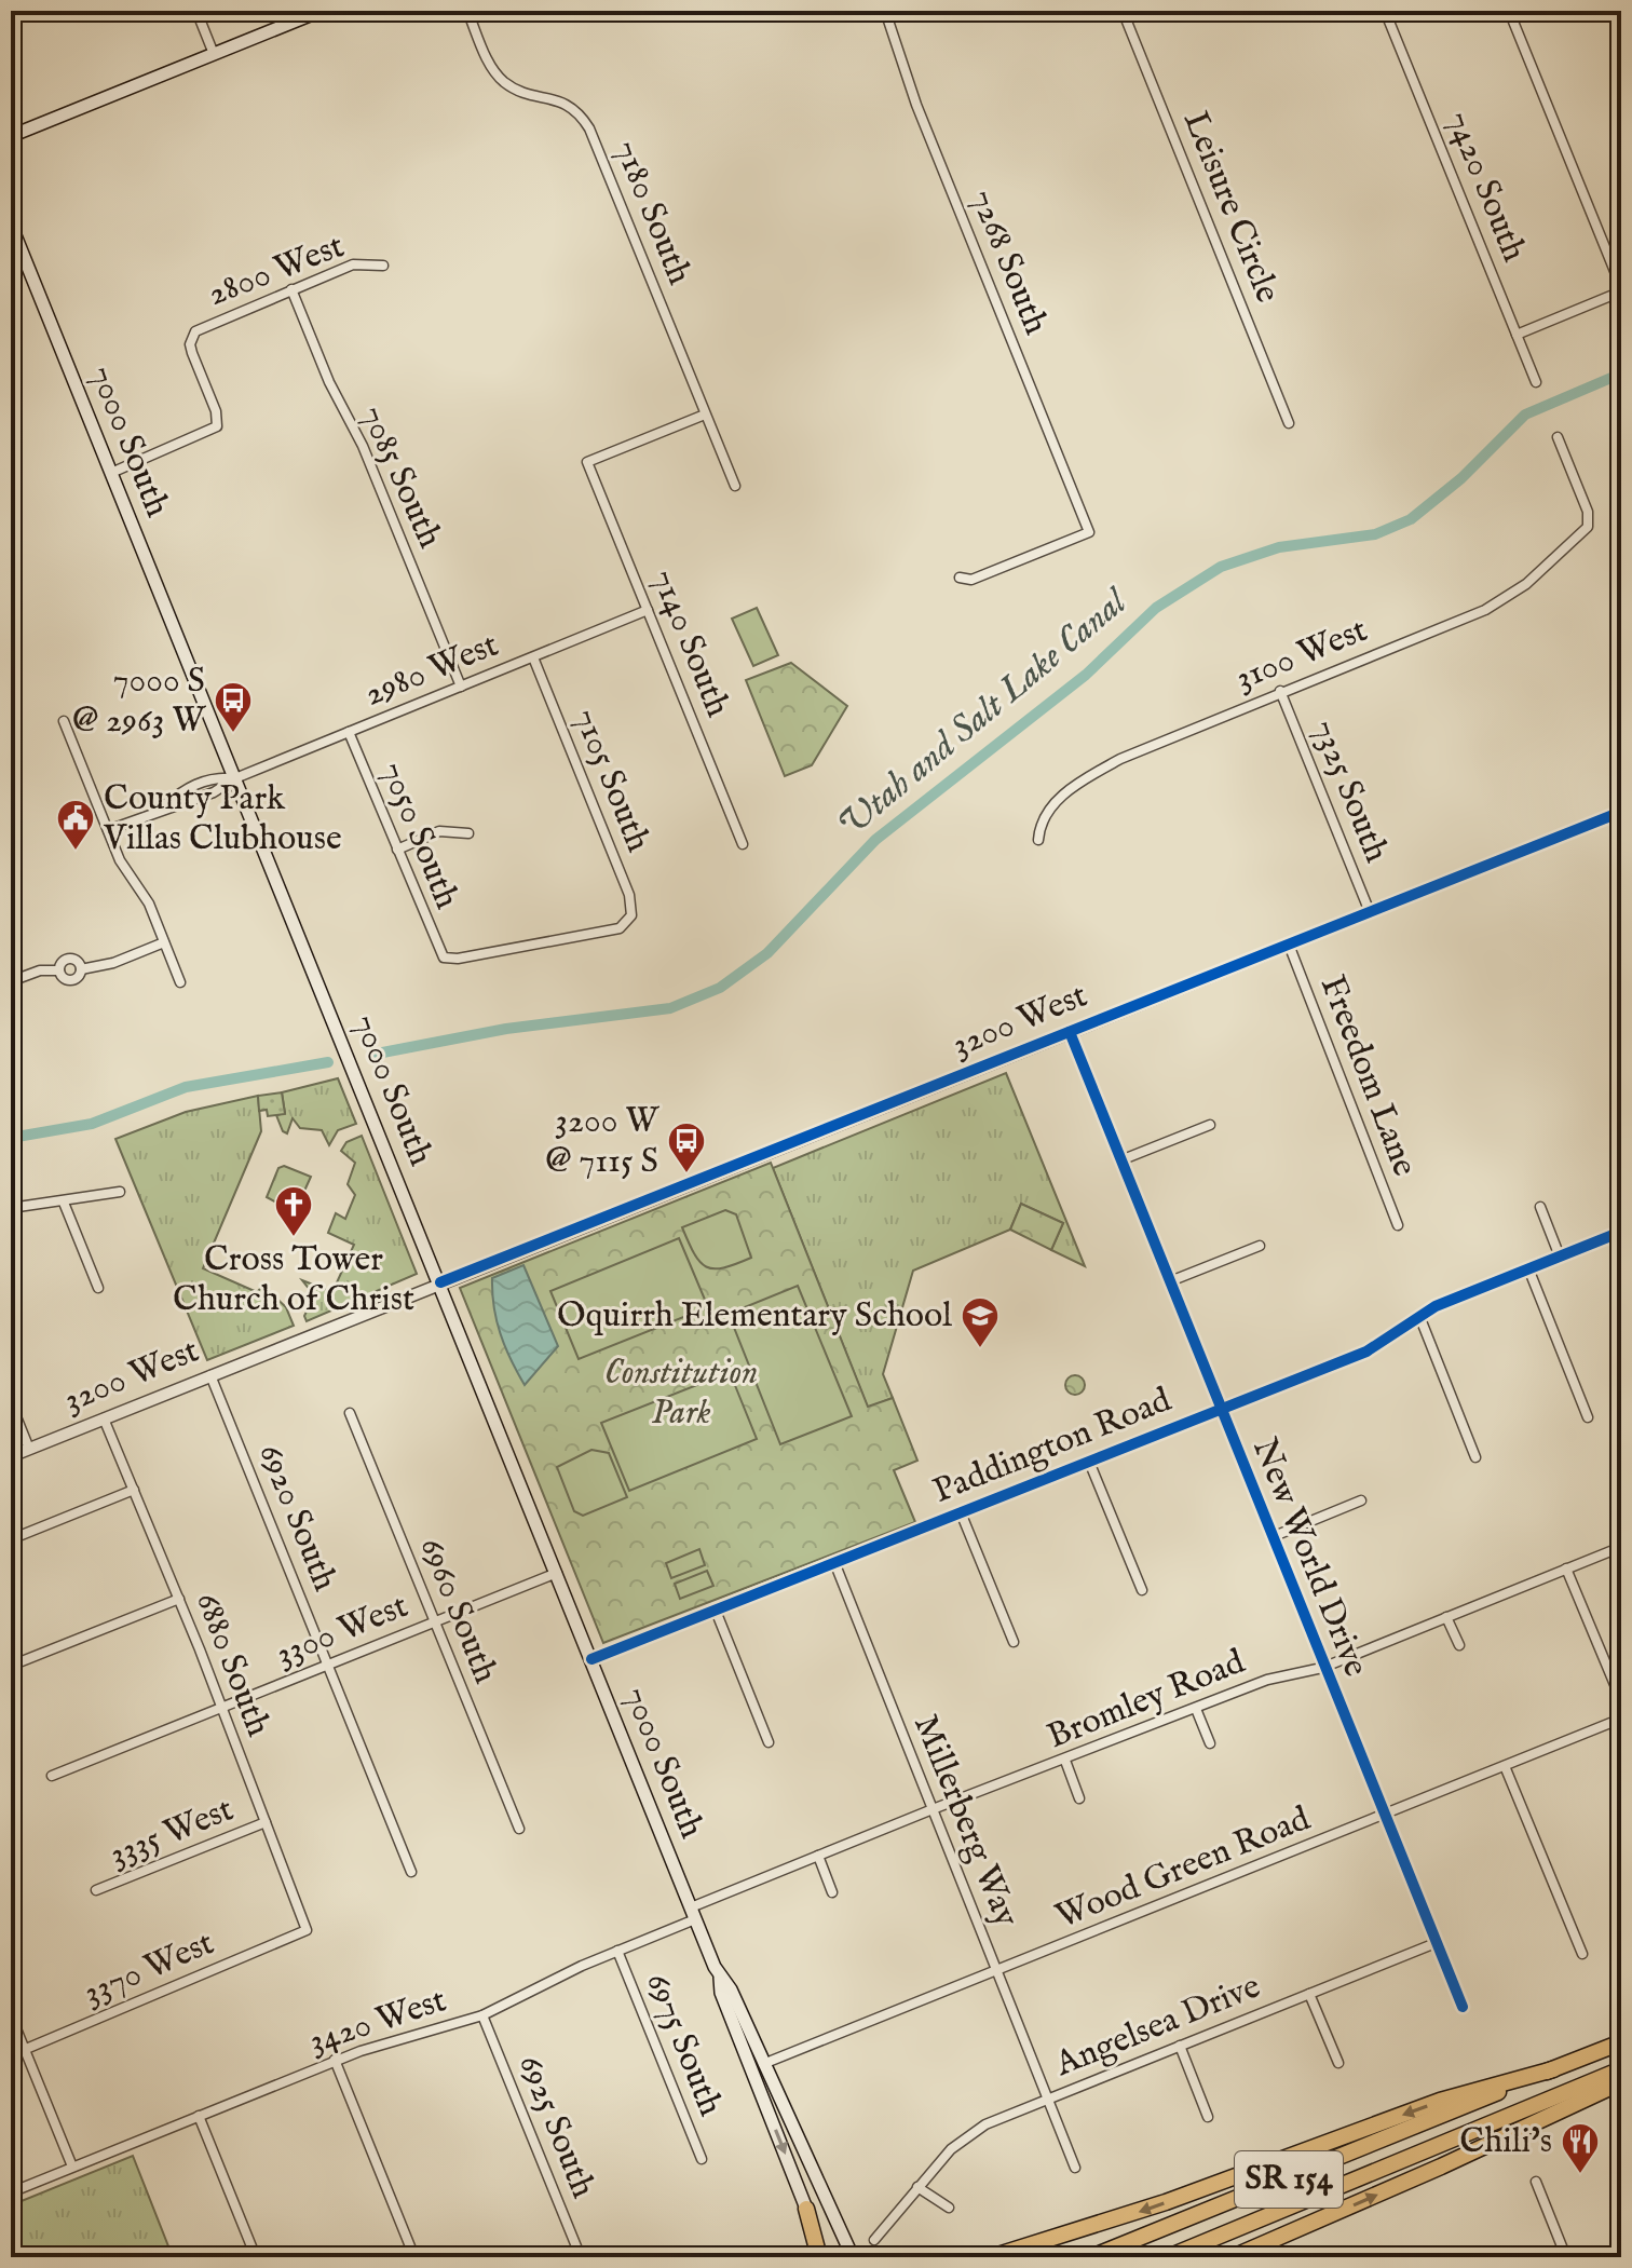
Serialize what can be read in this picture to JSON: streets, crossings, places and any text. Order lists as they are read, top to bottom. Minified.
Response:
{"streets":{"highway":["SR 154"],"main road":["7000 South"],"street":["7420 South","Leisure Circle","7180 South","7268 South","2800 West","7085 South","7140 South","3100 West","2980 West","7105 South","7325 South","7050 South","3200 West","Freedom Lane","Paddington Road","6920 South","New World Drive","6960 South","3300 West","6880 South","Bromley Road","Millerberg Way","3335 West","Wood Green Road","3370 West","3420 West","Angelsea Drive","6975 South","6925 South"]},"crossings":[["7180 South","7140 South"],["2800 West","7000 South"],["2800 West","7085 South"],["7000 South","2980 West"],["7000 South","3200 West"],["7000 South","Paddington Road"],["7000 South","3300 West"],["7000 South","Bromley Road"],["7000 South","Wood Green Road"],["7000 South","3420 West"],["7085 South","2980 West"],["7140 South","2980 West"],["3100 West","7325 South"],["2980 West","7105 South"],["2980 West","7050 South"],["7105 South","7050 South"],["7325 South","3200 West"],["3200 West","Freedom Lane"],["3200 West","6920 South"],["3200 West","New World Drive"],["3200 West","6880 South"],["Paddington Road","New World Drive"],["Paddington Road","Millerberg Way"],["6920 South","3300 West"],["New World Drive","Bromley Road"],["New World Drive","Wood Green Road"],["New World Drive","Angelsea Drive"],["6960 South","3300 West"],["3300 West","6880 South"],["6880 South","3335 West"],["6880 South","3370 West"],["Bromley Road","Millerberg Way"],["Bromley Road","3420 West"],["Millerberg Way","Wood Green Road"],["Millerberg Way","Angelsea Drive"],["3420 West","6975 South"],["3420 West","6925 South"]],"water":["Utah and Salt Lake Canal"],"parks":["Constitution Park"],"places":{"bus stop":["7000 S @ 2963 W","3200 W @ 7115 S"],"public building":["County Park Villas Clubhouse"],"church":["Cross Tower Church of Christ"],"school or university":["Oquirrh Elementary School"],"restaurant":["Chili's"]}}
